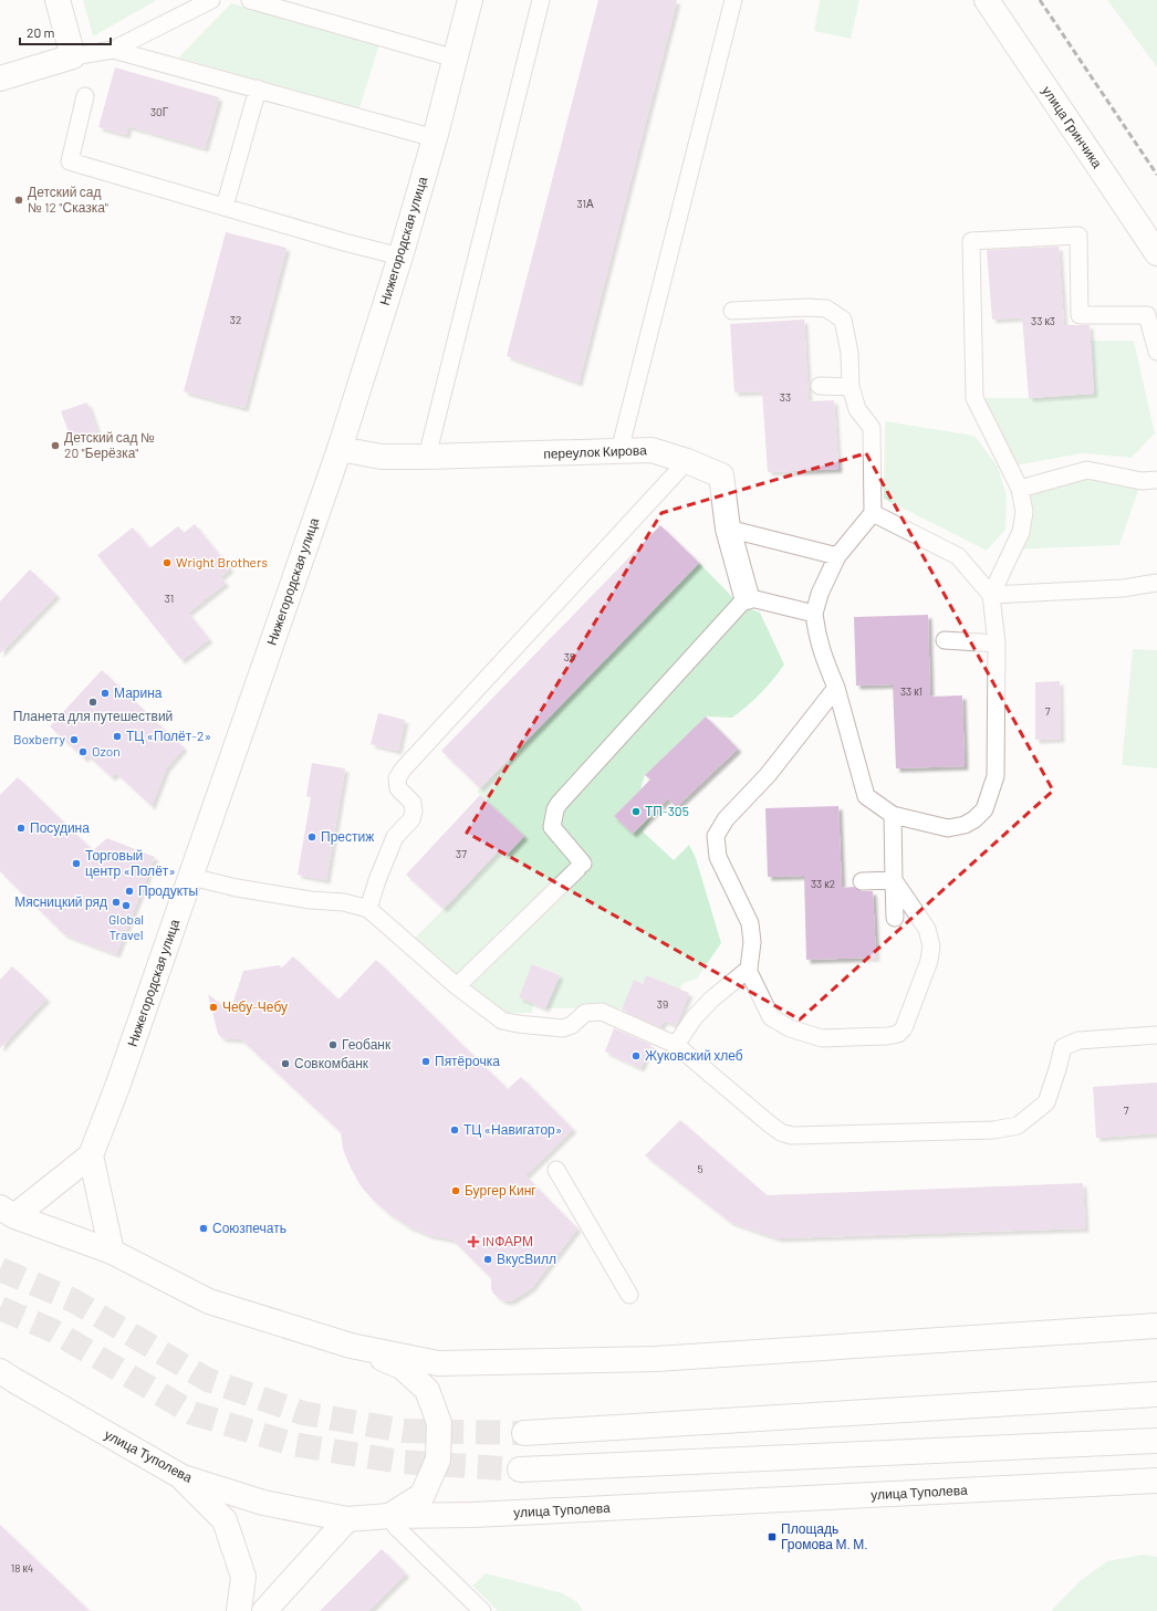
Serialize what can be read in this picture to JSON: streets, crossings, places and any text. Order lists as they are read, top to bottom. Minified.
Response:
{"streets":{"main road":["улица Гринчика","Нижегородская улица","переулок Кирова","улица Туполева"]},"crossings":[["Нижегородская улица","переулок Кирова"]],"places":{"other":["Детский сад № 12 \"Сказка\"","Детский сад № 20 \"Берёзка\"","Wright Brothers","Марина","Планета для путешествий","ТЦ «Полёт-2»","Boxberry","Ozon","ТП-305","Посудина","Престиж","Торговый центр «Полёт»","Продукты","Мясницкий ряд","Global Travel","Чебу-Чебу","Геобанк","Жуковский хлеб","Пятёрочка","Совкомбанк","ТЦ «Навигатор»","Бургер Кинг","Союзпечать","ВкусВилл"],"health":["INФАРМ"],"transit":["Площадь Громова М. М."]},"house_numbers":["30Г","31А","32","33 к3","33","31","35","33 к1","7","37","33 к2","39","7","5","18 к4"],"scale_bar":"20 m"}
